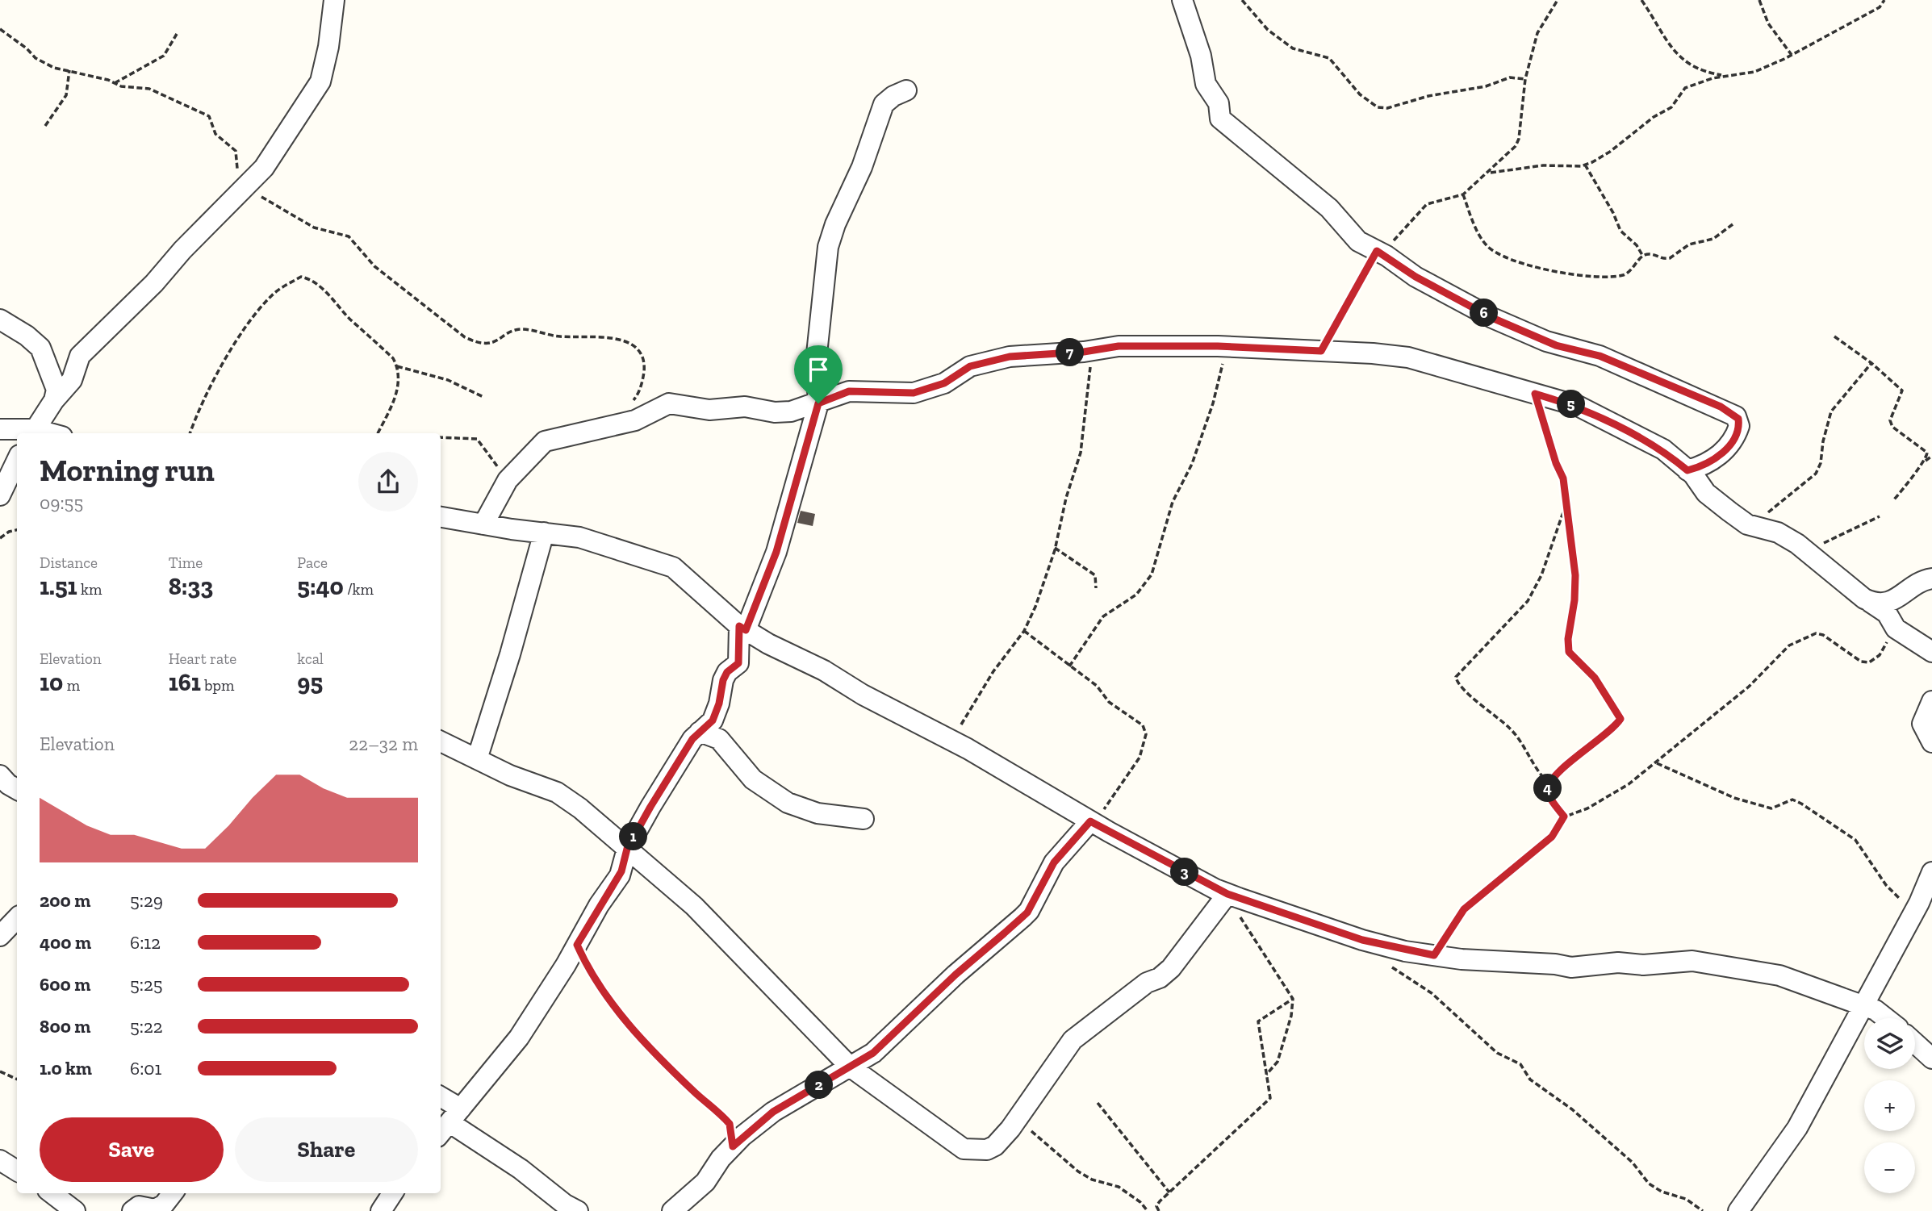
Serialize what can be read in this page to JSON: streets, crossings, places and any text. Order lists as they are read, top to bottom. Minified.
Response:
{"page":{"pins":["6","7","5","4","1","3","2"],"heading":["Morning run","09:55"],"stats":[["Distance","1.51 km"],["Time","8:33"],["Pace","5:40 /km"],["Elevation","10 m"],["Heart rate","161 bpm"],["kcal","95"]],"chart":["Elevation","22–32 m"],"list":[{"name":"200 m","note":"5:29"},{"name":"400 m","note":"6:12"},{"name":"600 m","note":"5:25"},{"name":"800 m","note":"5:22"},{"name":"1.0 km","note":"6:01"}],"map_buttons":["+","−"],"buttons":["Save","Share"]}}
